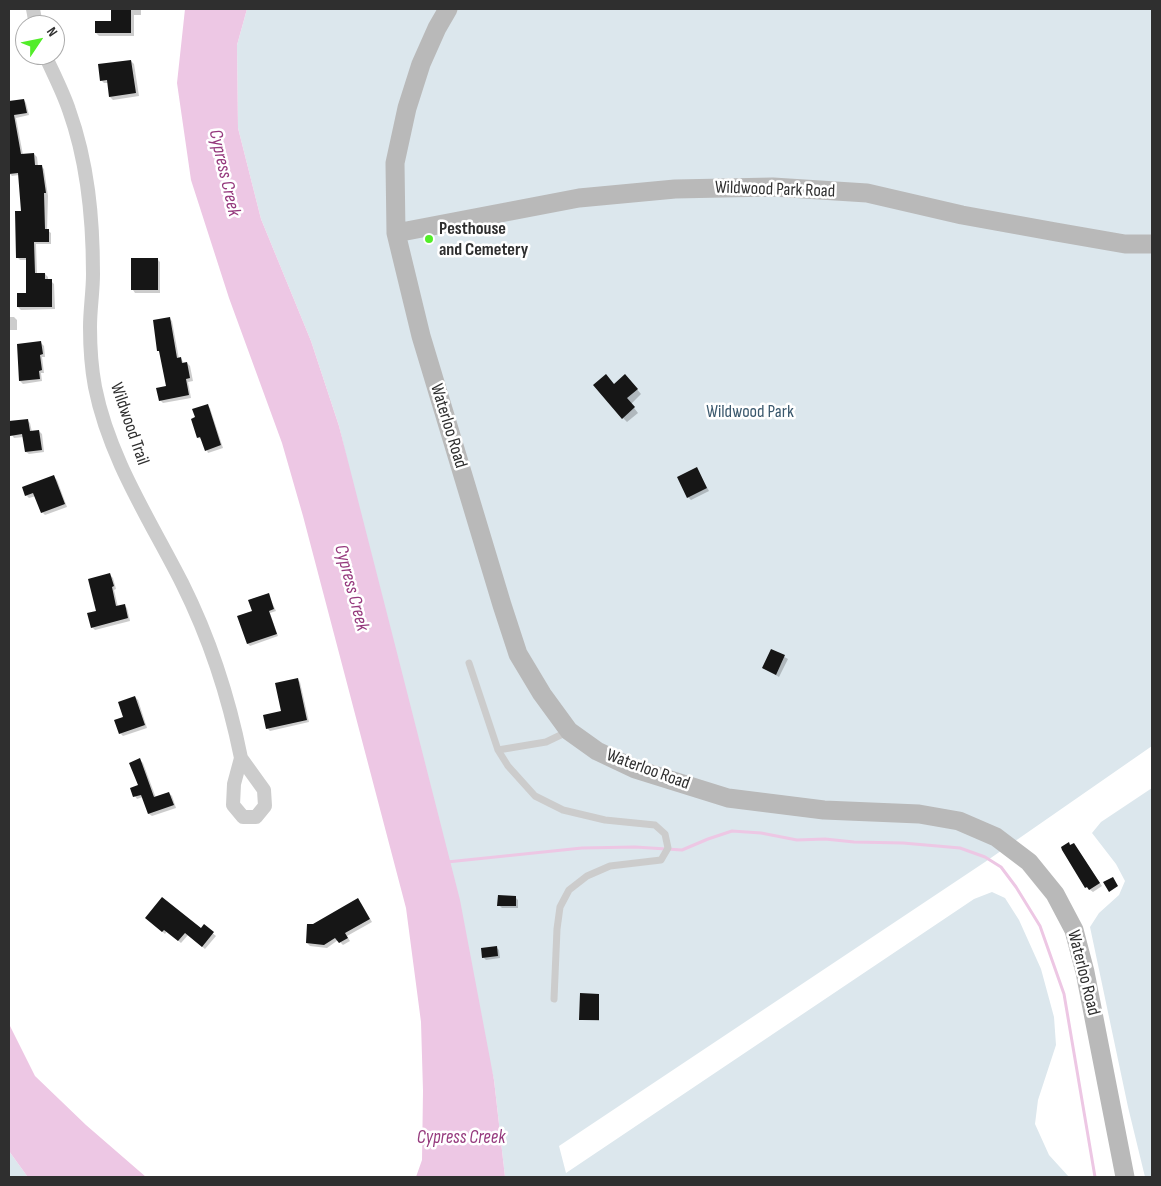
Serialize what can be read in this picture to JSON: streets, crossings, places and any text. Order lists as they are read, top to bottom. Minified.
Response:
{"streets":{"street":["Wildwood Park Road","Wildwood Trail","Waterloo Road"]},"crossings":[["Wildwood Park Road","Waterloo Road"]],"water":["Cypress Creek"],"parks":["Wildwood Park"],"places":["Pesthouse and Cemetery"],"north":"top right"}
